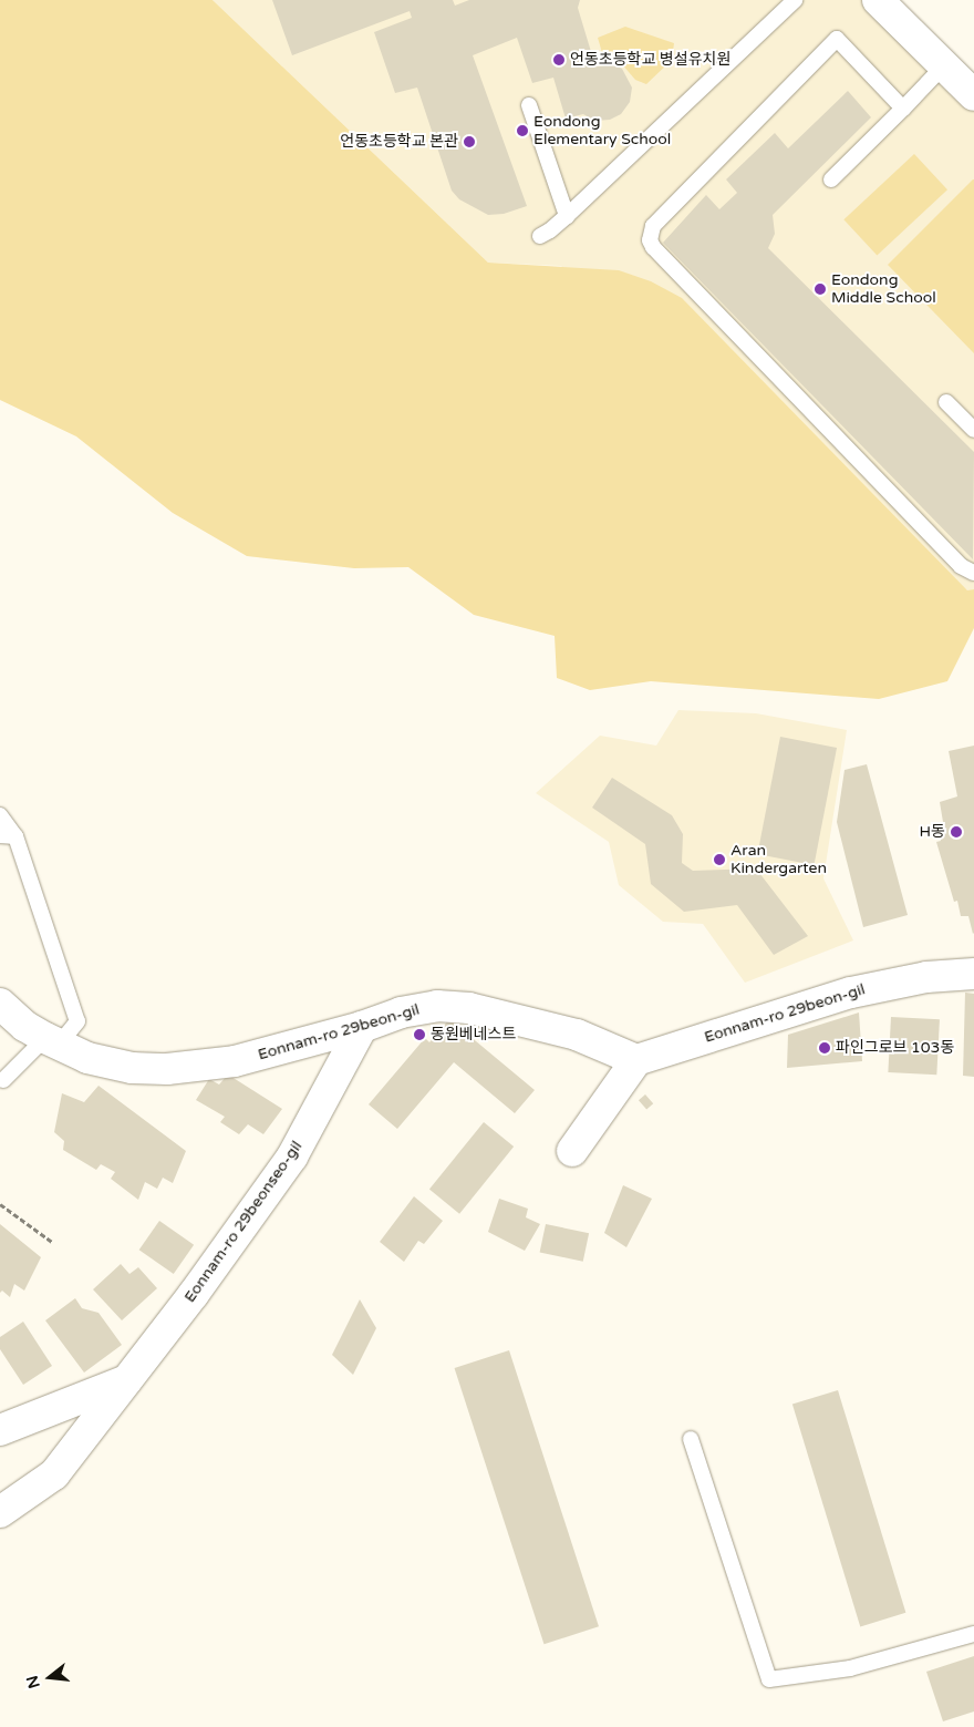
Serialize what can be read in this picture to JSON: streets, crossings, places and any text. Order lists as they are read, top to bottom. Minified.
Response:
{"streets":{"street":["Eonnam-ro 29beon-gil","Eonnam-ro 29beonseo-gil"]},"crossings":[["Eonnam-ro 29beon-gil","Eonnam-ro 29beonseo-gil"]],"places":["언동초등학교 병설유치원","Eondong Elementary School","언동초등학교 본관","Eondong Middle School","H동","Aran Kindergarten","동원베네스트","파인그로브 103동"],"north":"left"}
